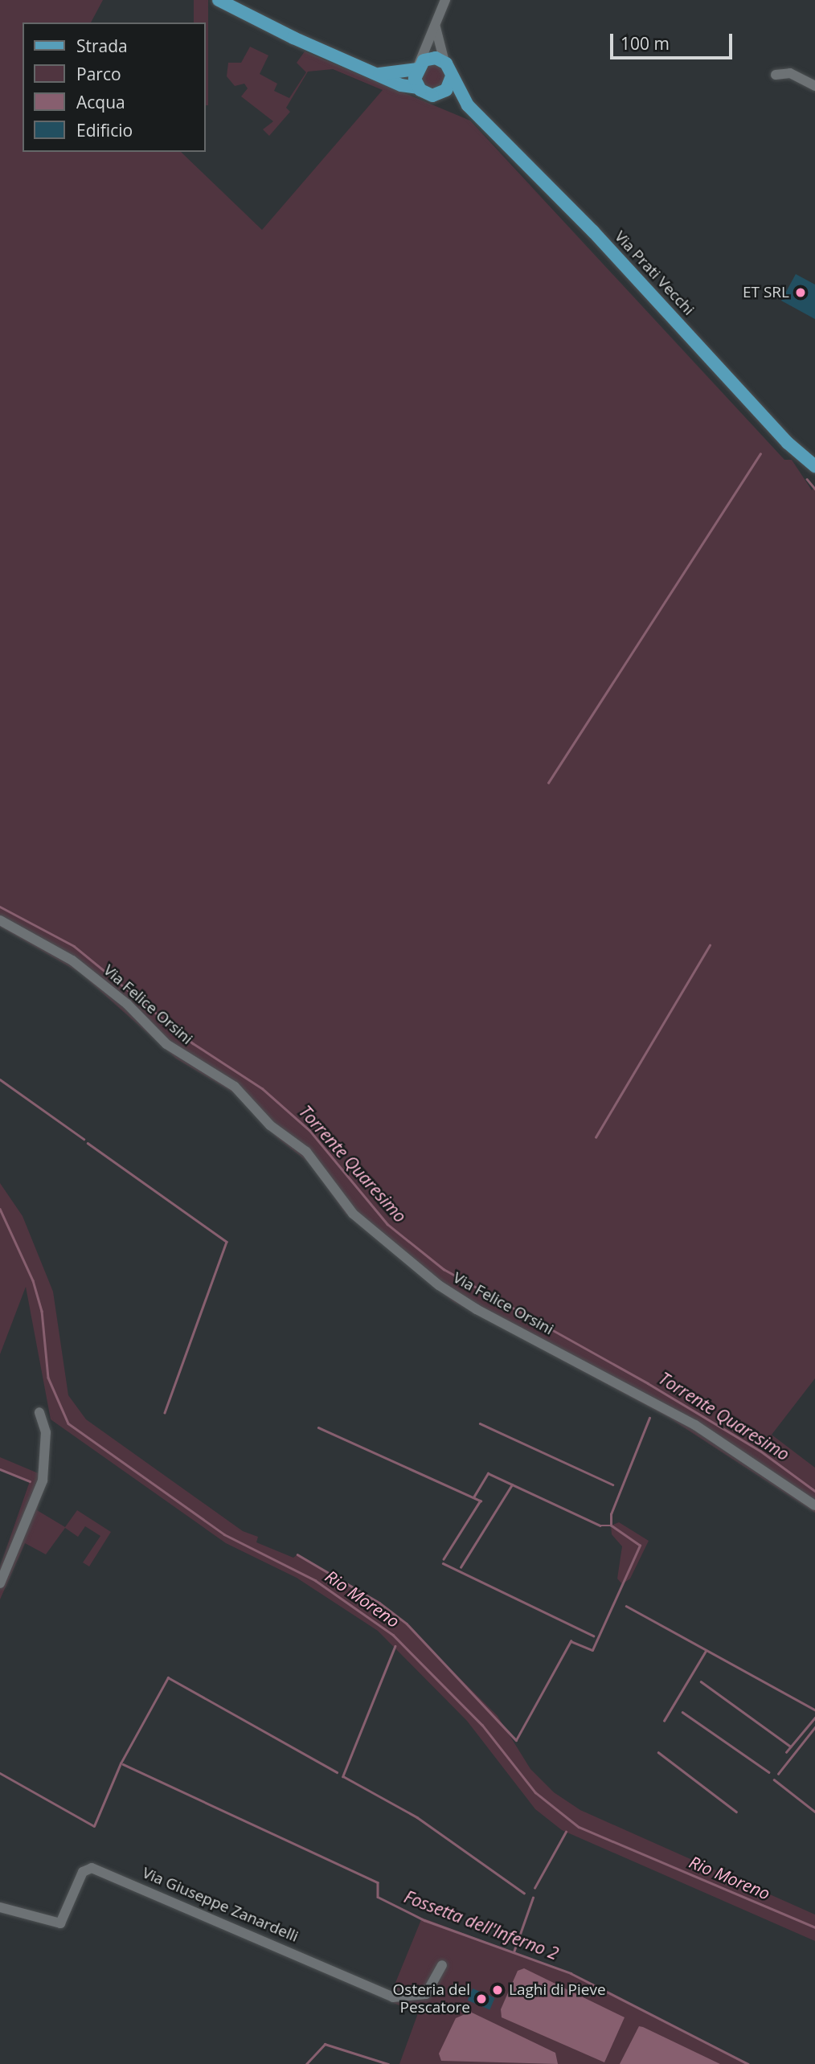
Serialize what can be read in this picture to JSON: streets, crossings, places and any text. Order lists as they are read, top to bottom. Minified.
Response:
{"streets":{"main road":["Via Prati Vecchi"],"street":["Via Felice Orsini","Via Giuseppe Zanardelli"]},"water":["Torrente Quaresimo","Rio Moreno","Fossetta dell'Inferno 2"],"places":["ET SRL","Laghi di Pieve","Osteria del Pescatore"],"legend":["Strada","Parco","Acqua","Edificio"],"scale_bar":"100 m"}
